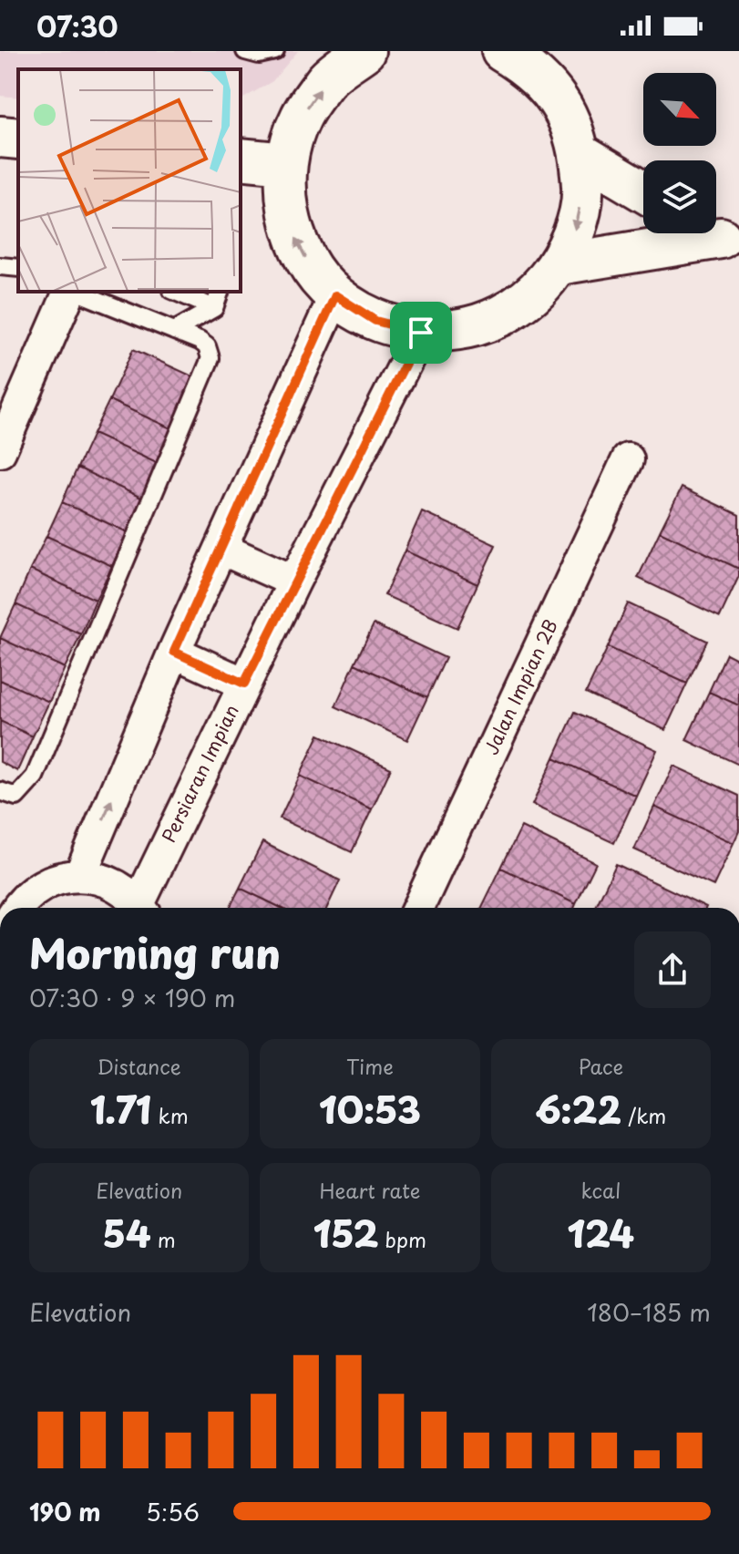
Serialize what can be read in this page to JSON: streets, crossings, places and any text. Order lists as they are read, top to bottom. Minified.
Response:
{"streets":{"street":["Jalan Impian 2B","Persiaran Impian"]},"north":"bottom right","page":{"status":"07:30","heading":["Morning run","07:30 · 9 × 190 m"],"stats":[["Distance","1.71 km"],["Time","10:53"],["Pace","6:22 /km"],["Elevation","54 m"],["Heart rate","152 bpm"],["kcal","124"]],"chart":["Elevation","180–185 m"],"list":[{"name":"190 m","note":"5:56"}]}}
